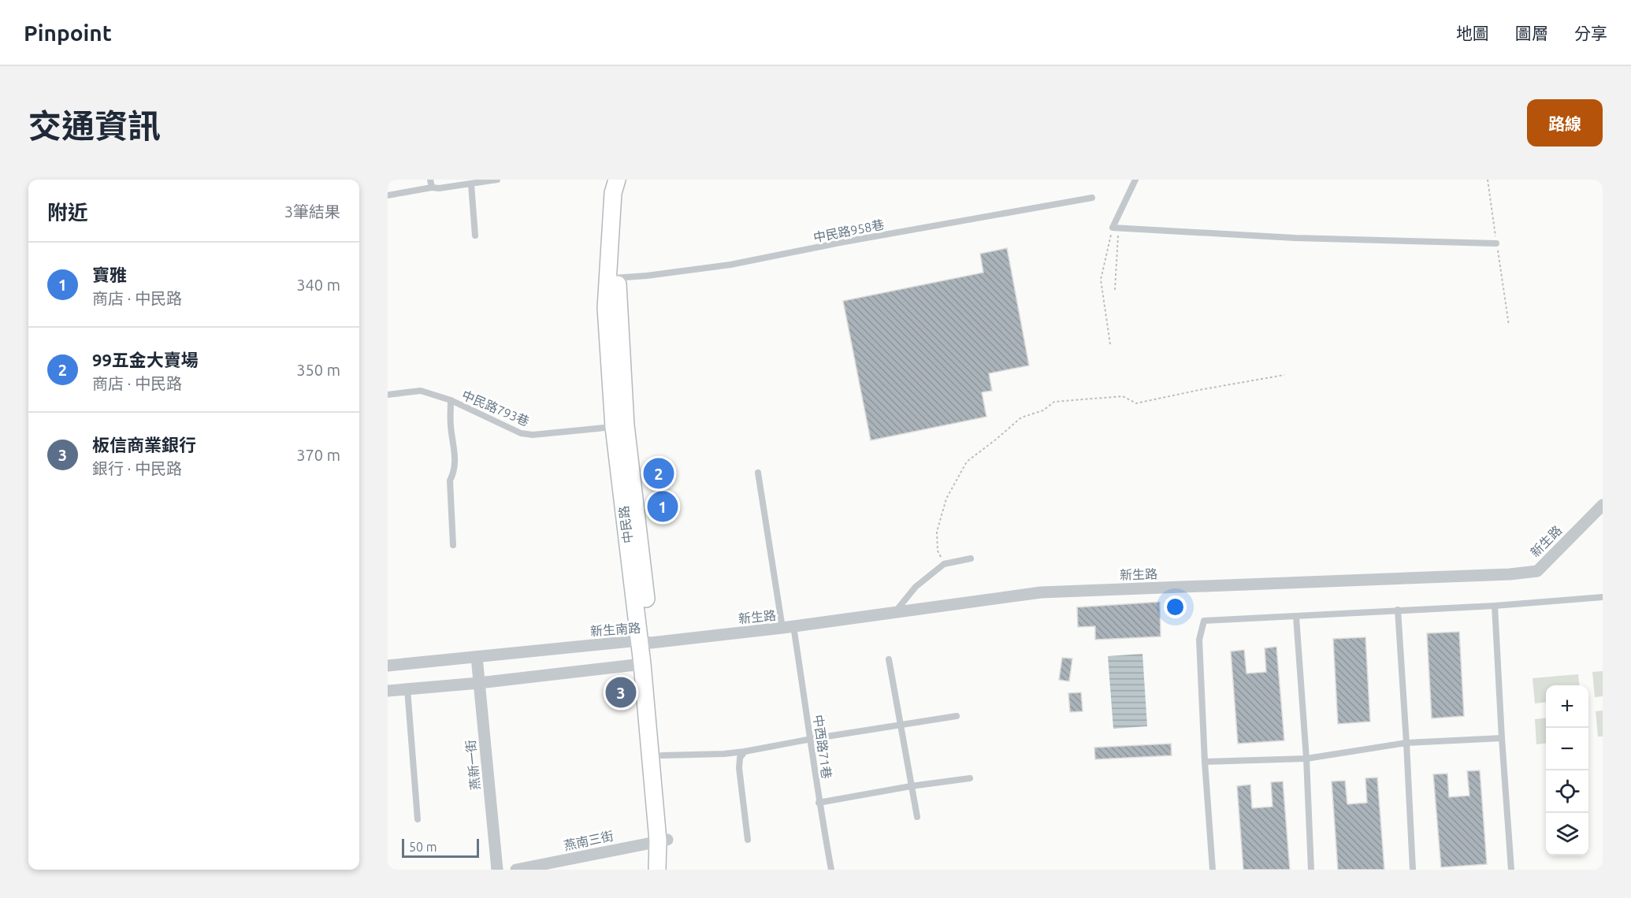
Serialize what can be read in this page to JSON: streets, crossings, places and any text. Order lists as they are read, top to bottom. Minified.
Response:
{"streets":{"main road":["中民路"],"street":["新生路","新生南路","燕新一街","燕南三街"],"lane":["中民路958巷","中民路793巷","中西路71巷"]},"crossings":[["中民路958巷","中民路"],["中民路793巷","中民路"],["中民路","新生路"],["中民路","新生南路"],["中民路","燕南三街"],["新生路","新生南路"],["新生路","中西路71巷"],["新生南路","燕新一街"]],"scale_bar":"50 m","page":{"header":"Pinpoint","nav":["地圖","圖層","分享"],"title":"交通資訊","buttons":"路線","heading":["附近","3筆結果"],"list":[{"mark":"1","name":"寶雅","note":"商店 · 中民路","value":"340 m"},{"mark":"2","name":"99五金大賣場","note":"商店 · 中民路","value":"350 m"},{"mark":"3","name":"板信商業銀行","note":"銀行 · 中民路","value":"370 m"}],"pins":["2","1","3"],"map_buttons":["+","−"],"scale":"50 m"}}
